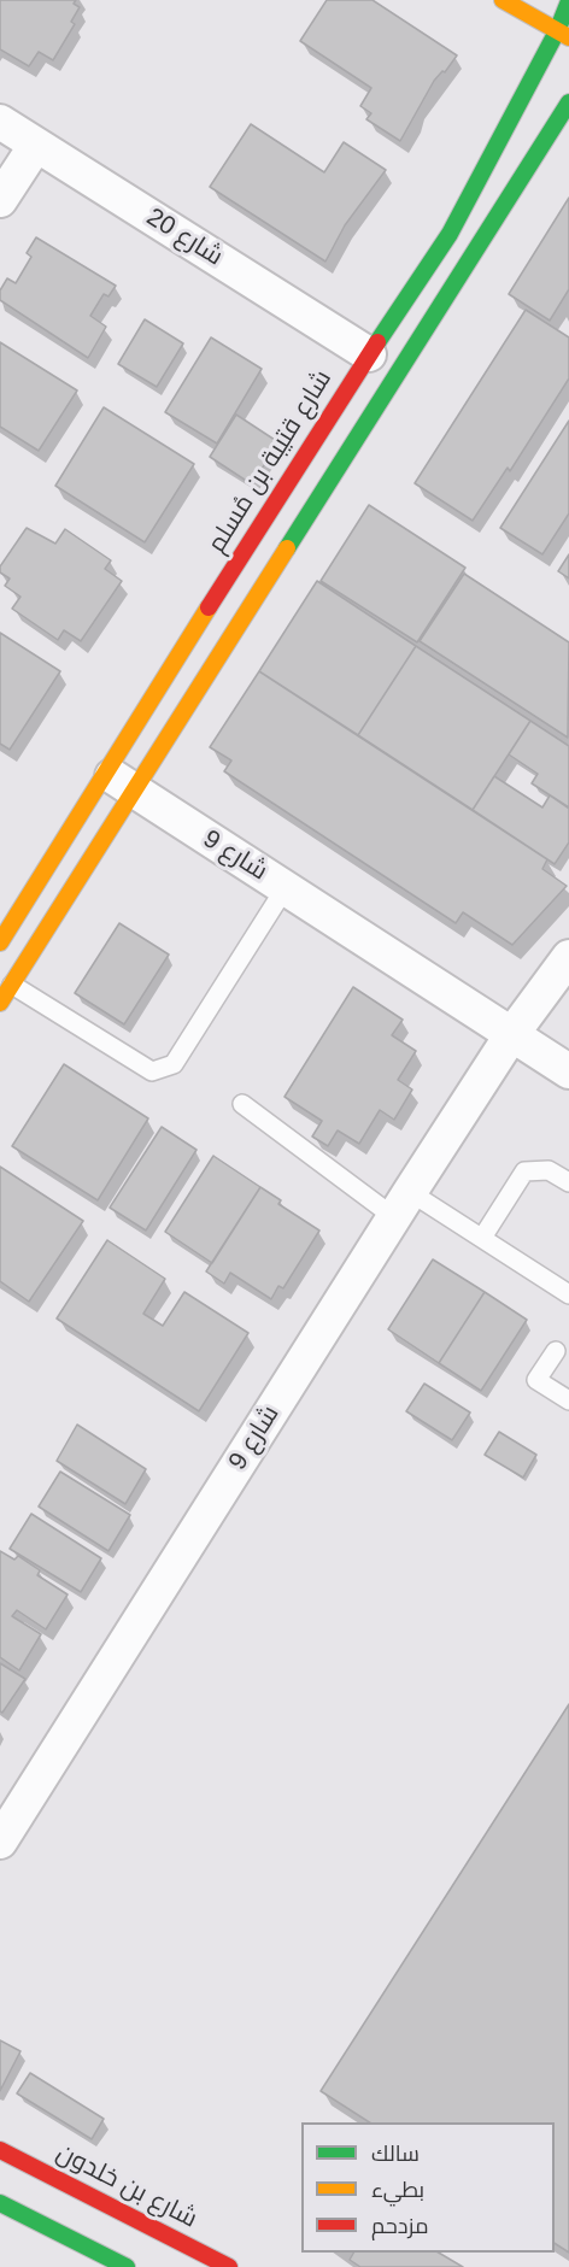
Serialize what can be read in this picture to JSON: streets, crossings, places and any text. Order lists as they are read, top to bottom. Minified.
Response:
{"streets":{"street":["شارع 20","شارع قتيبة بن مُسلم","شارع 9","شارع بن خلدون"]},"crossings":[["شارع 20","شارع قتيبة بن مُسلم"],["شارع قتيبة بن مُسلم","شارع 9"]],"legend":["سالك","بطيء","مزدحم"]}
